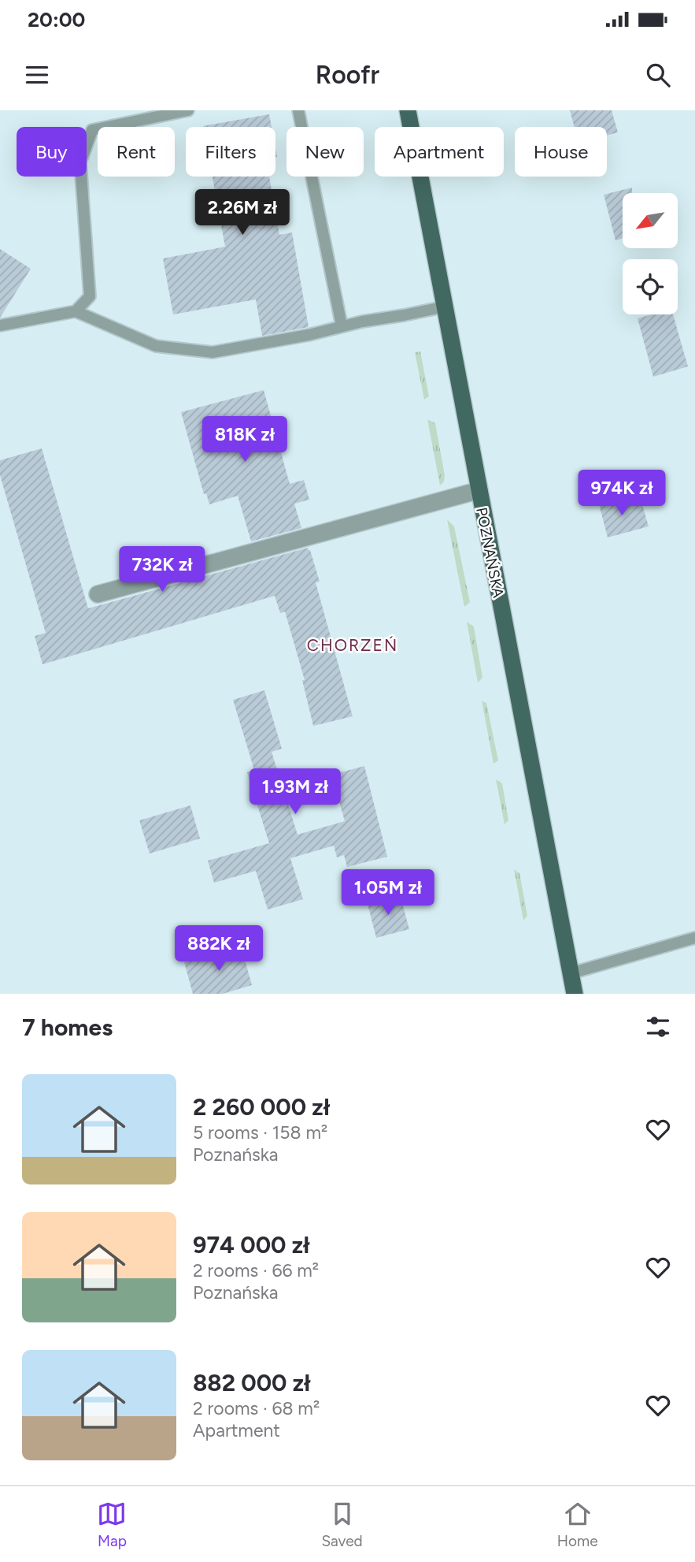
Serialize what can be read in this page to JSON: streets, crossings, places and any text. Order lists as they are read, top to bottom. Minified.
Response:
{"streets":{"main road":["POZNAŃSKA"]},"districts":["CHORZEŃ"],"north":"bottom left","page":{"status":"20:00","header":"Roofr","chip":["Buy","Rent","Filters","New","Apartment","House"],"price":["2.26M zł","818K zł","974K zł","732K zł","1.93M zł","1.05M zł","882K zł"],"heading":"7 homes","list":[{"name":"2 260 000 zł","note":"5 rooms · 158 m² · Poznańska"},{"name":"974 000 zł","note":"2 rooms · 66 m² · Poznańska"},{"name":"882 000 zł","note":"2 rooms · 68 m² · Apartment"}],"tabs":["Map","Saved","Home"]}}
